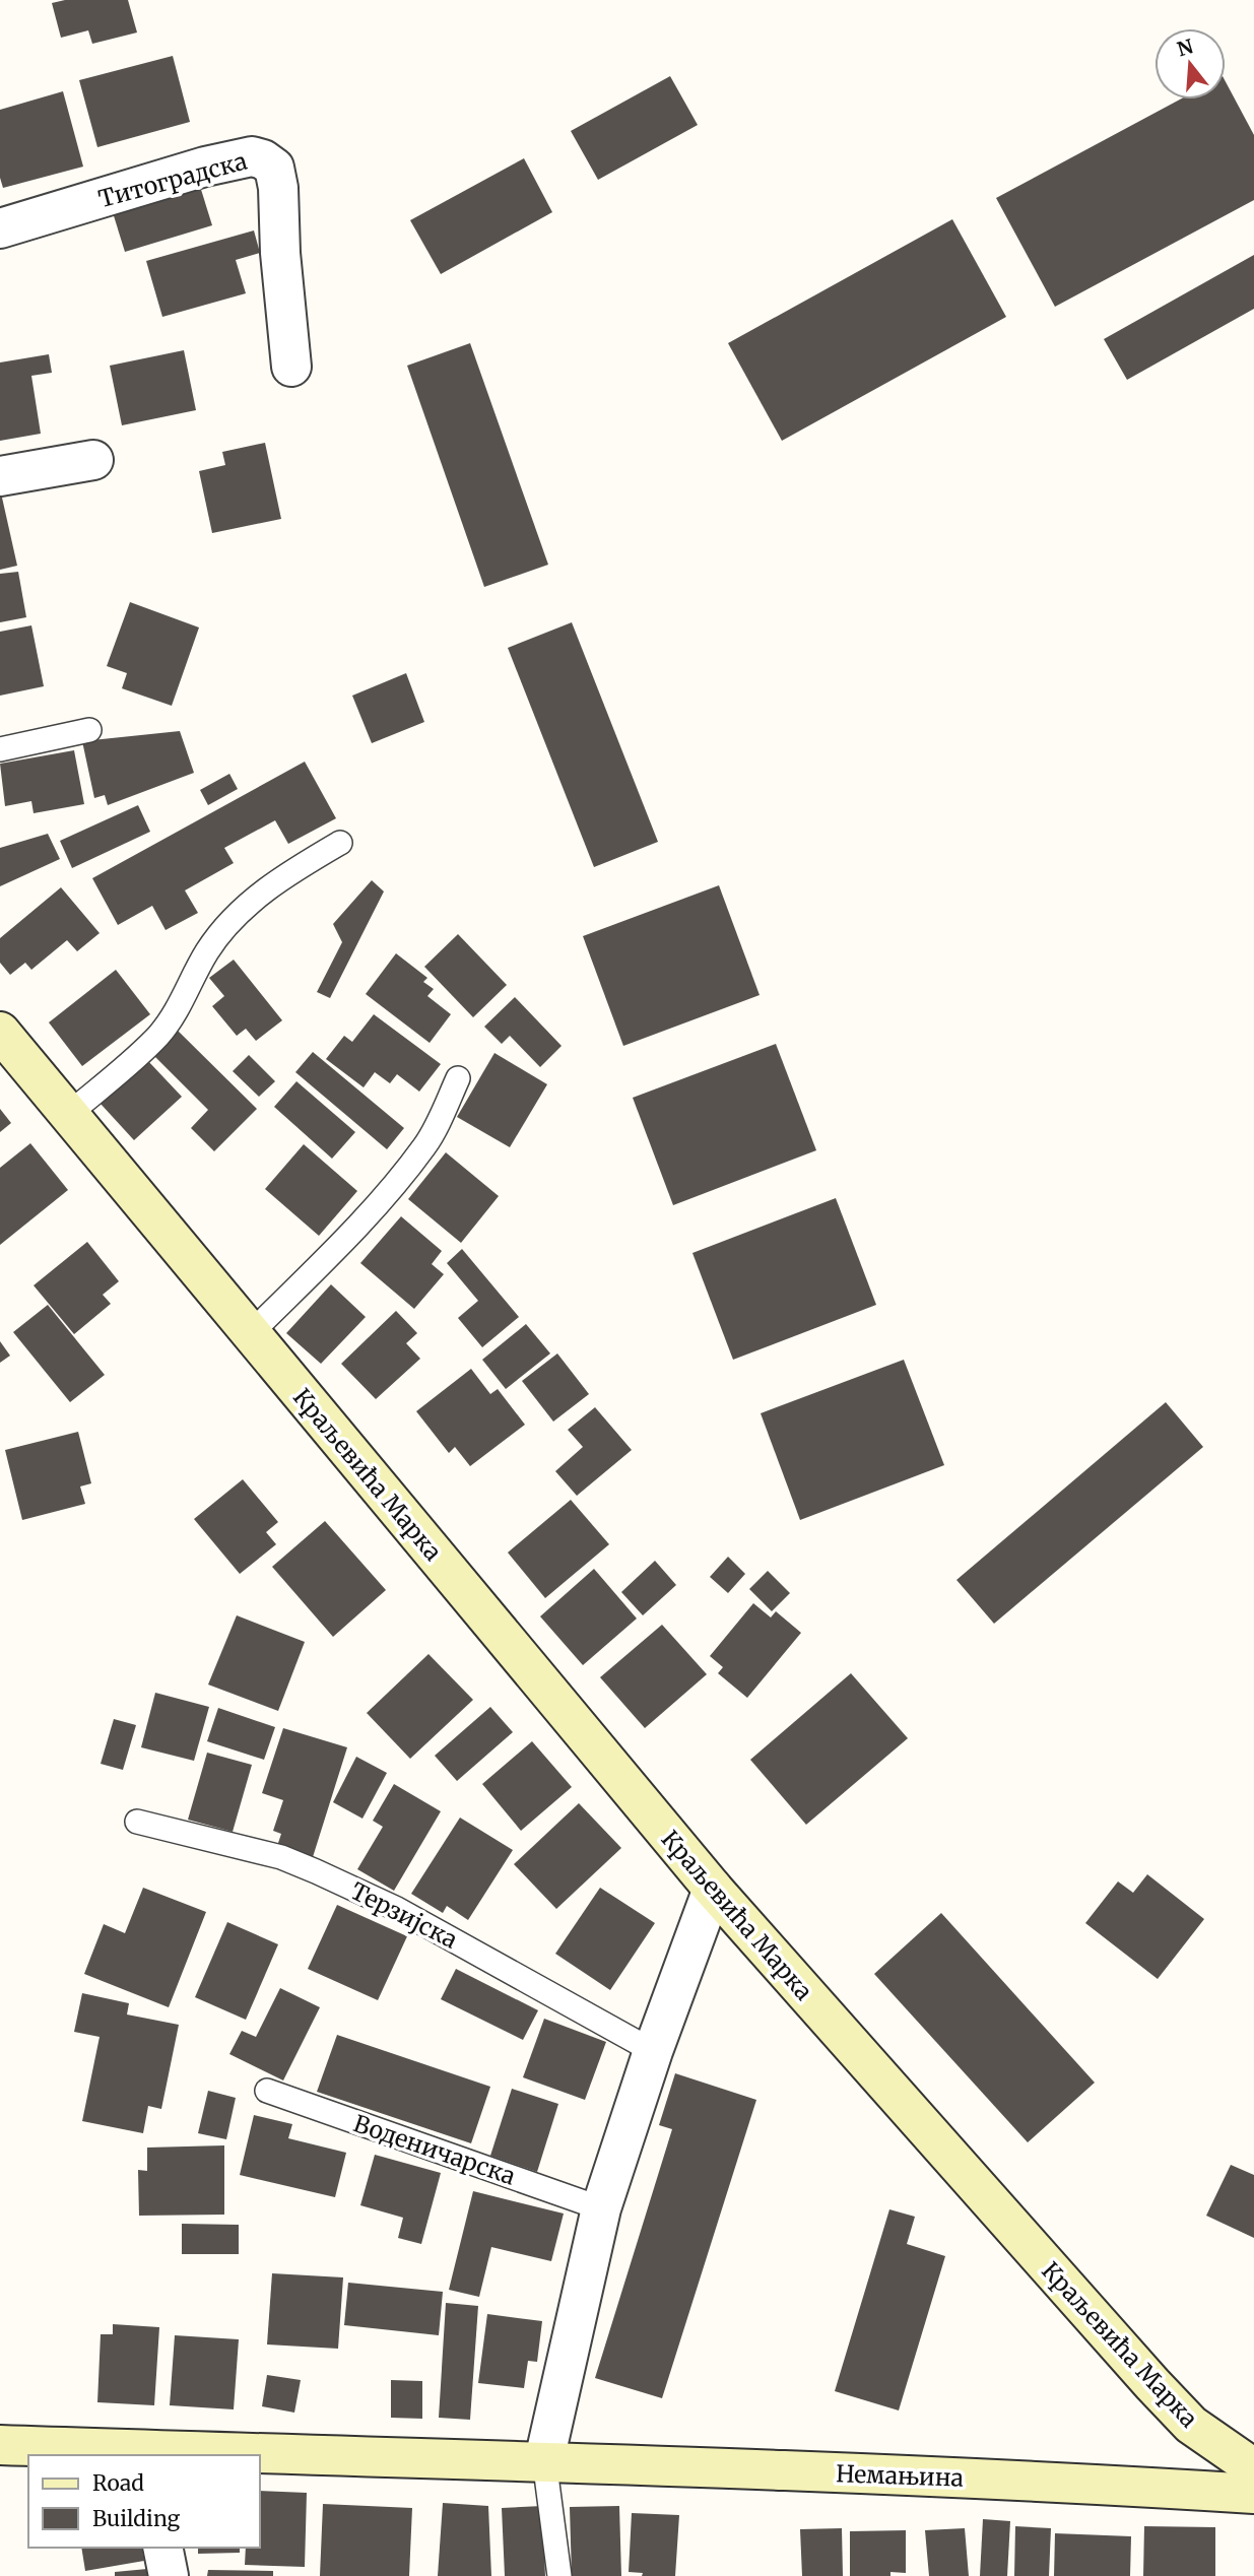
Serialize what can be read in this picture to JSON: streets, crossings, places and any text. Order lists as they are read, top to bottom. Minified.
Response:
{"streets":{"main road":["Краљевића Марка","Немањина"],"street":["Титоградска"],"lane":["Терзијска","Воденичарска"]},"legend":["Road","Building"],"north":"top"}
